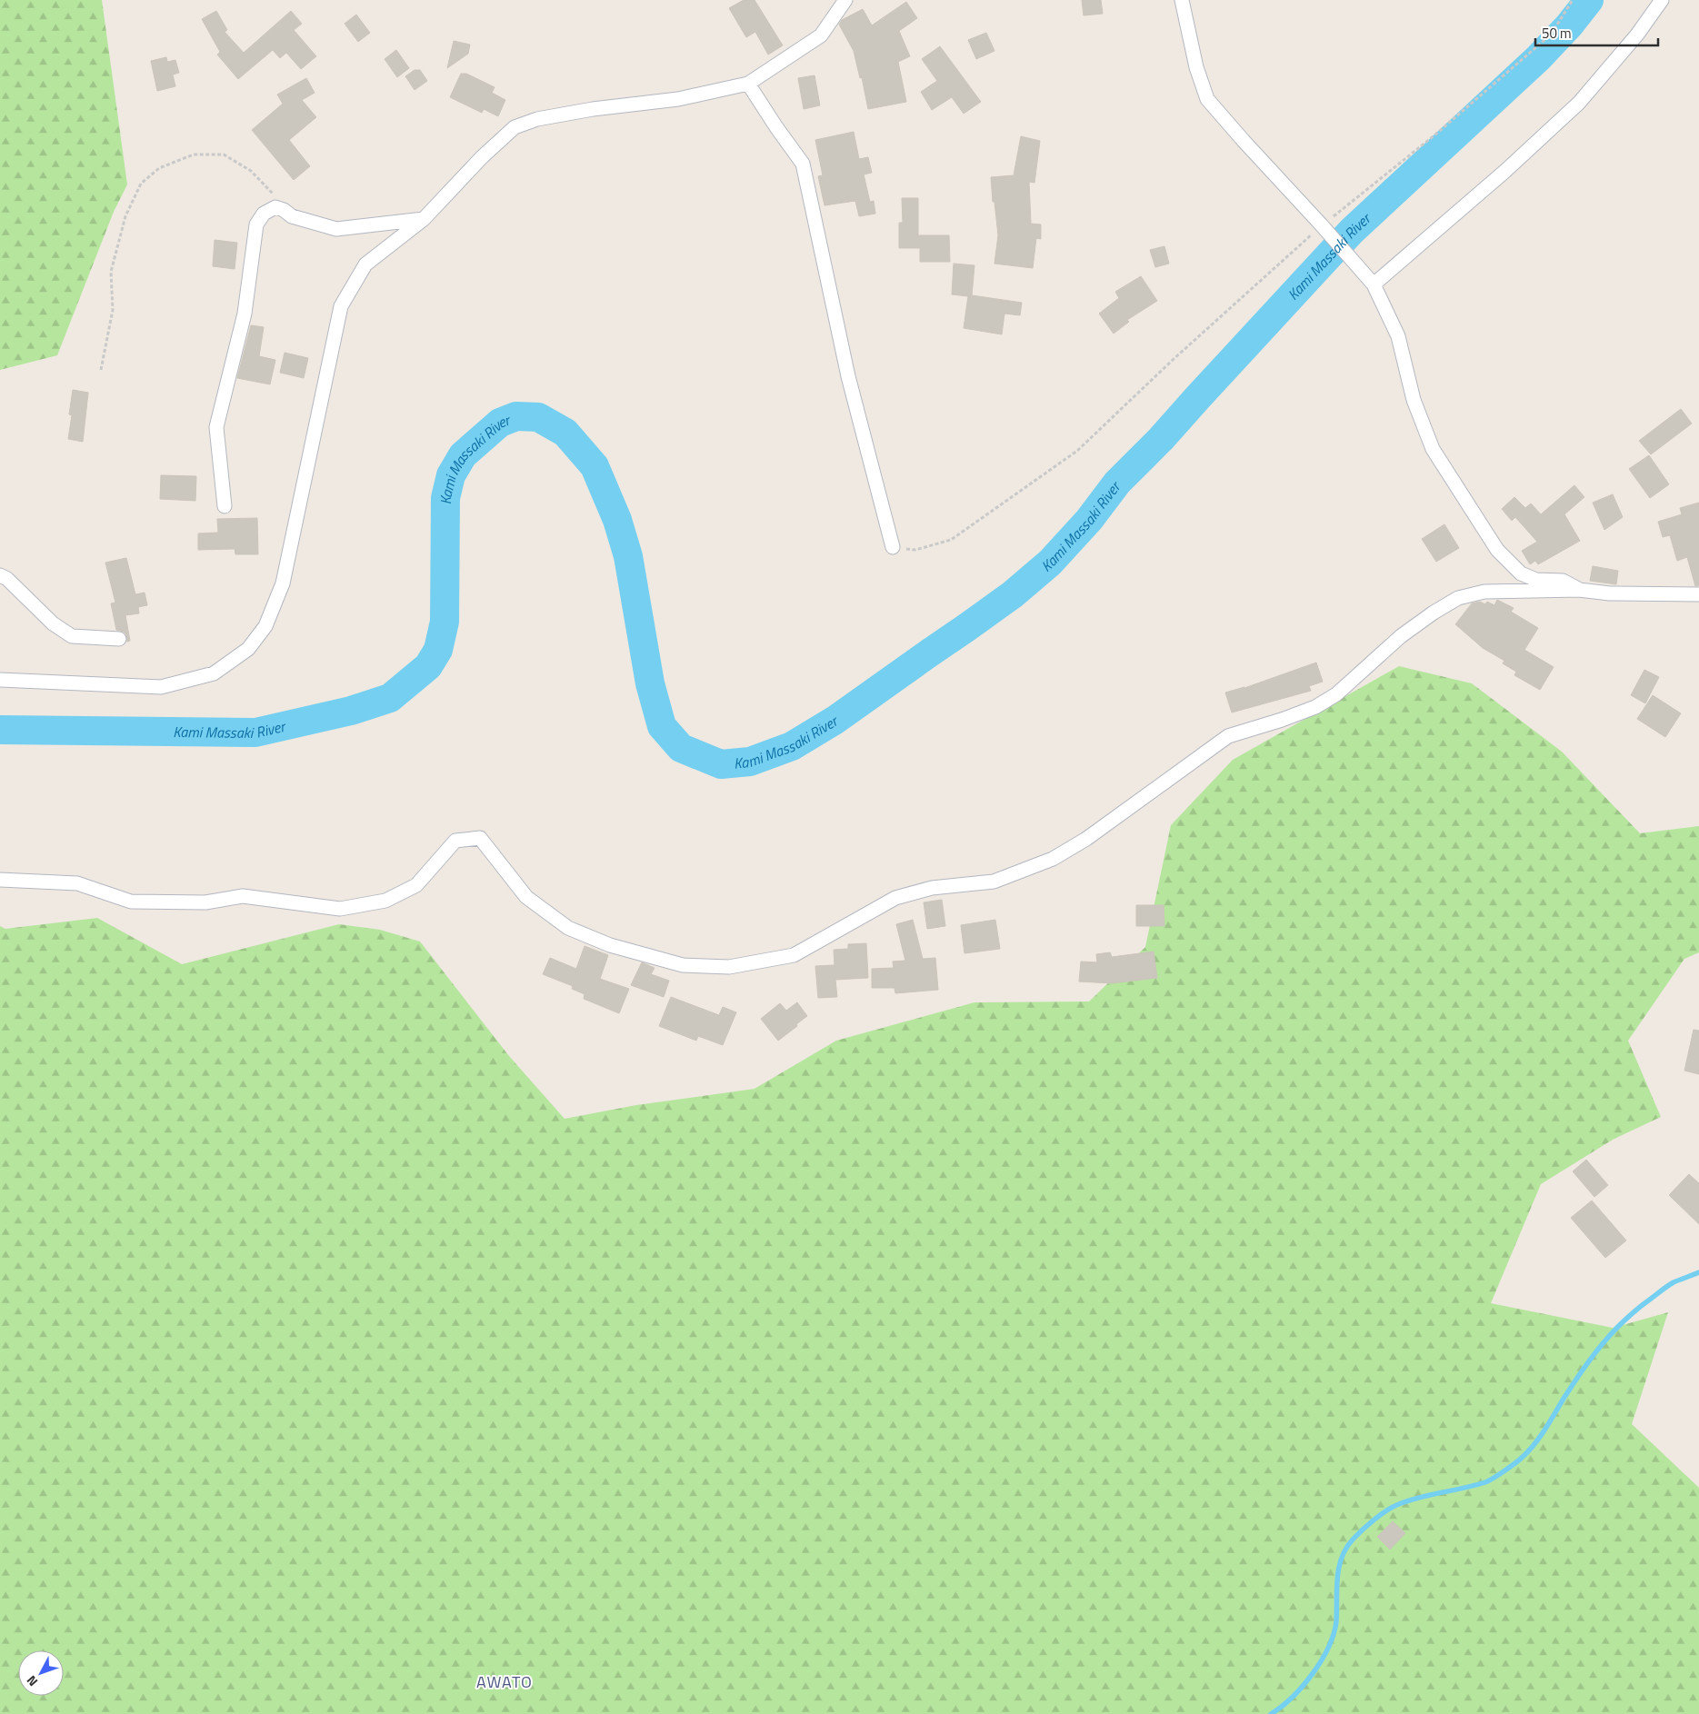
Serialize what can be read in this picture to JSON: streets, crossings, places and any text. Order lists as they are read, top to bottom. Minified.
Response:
{"districts":["AWATO"],"water":["Kami Massaki River"],"scale_bar":"50 m","north":"bottom left"}
